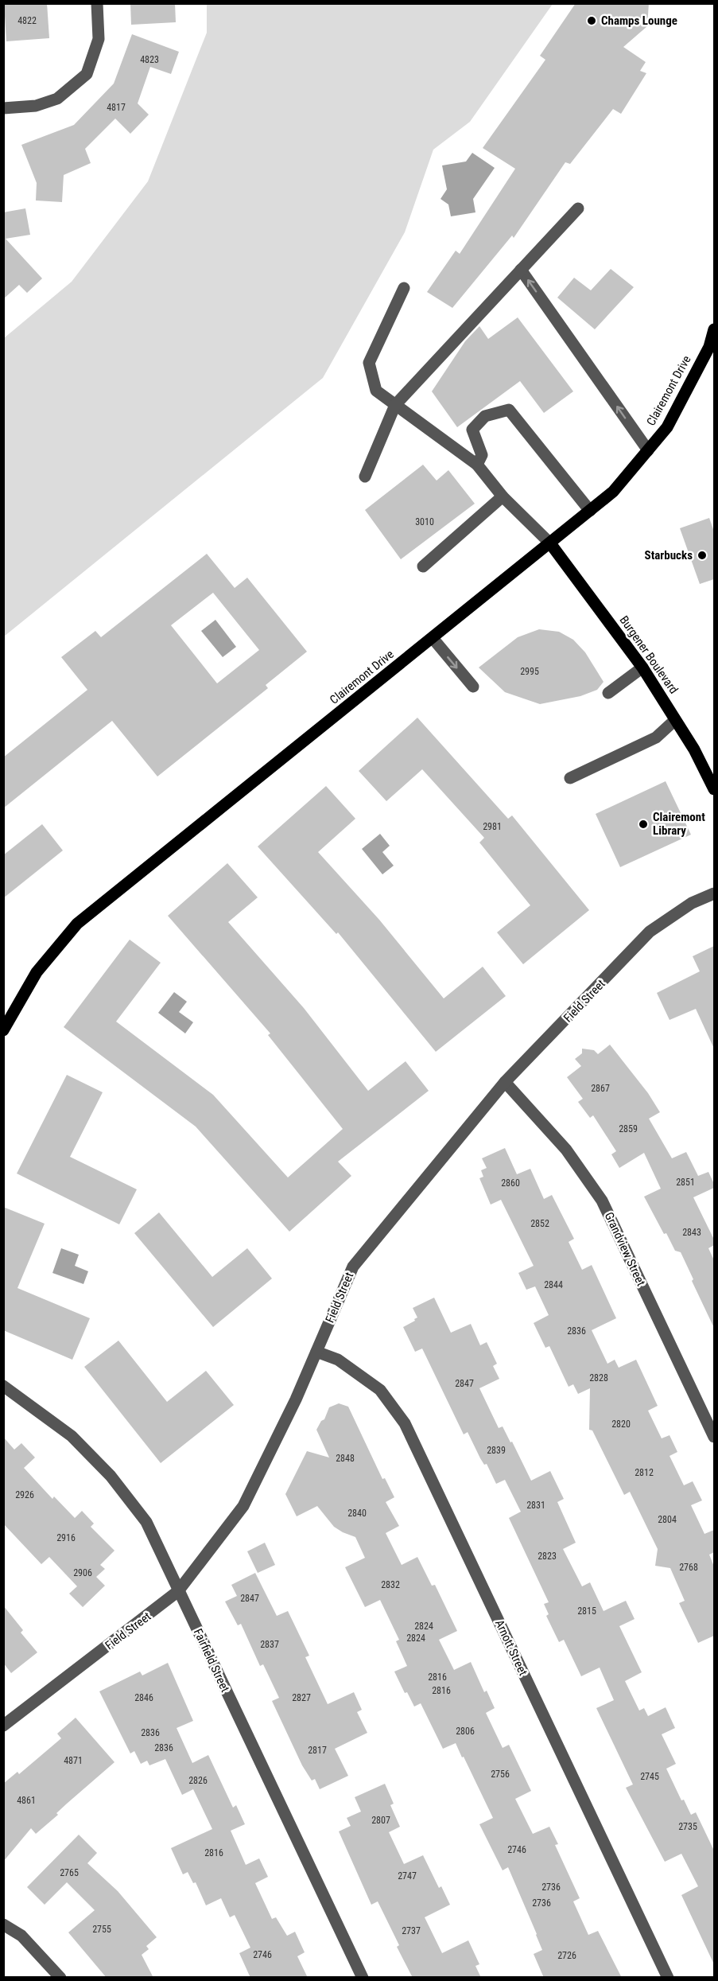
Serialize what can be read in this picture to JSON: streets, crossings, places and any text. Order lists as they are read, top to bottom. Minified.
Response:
{"streets":{"main road":["Clairemont Drive","Burgener Boulevard"],"street":["Field Street","Grandview Street","Arnott Street","Fairfield Street"]},"crossings":[["Clairemont Drive","Burgener Boulevard"],["Field Street","Grandview Street"],["Field Street","Arnott Street"],["Field Street","Fairfield Street"]],"places":["Champs Lounge","Starbucks","Clairemont Library"],"house_numbers":["4822","4823","4817","3010","2995","2981","2867","2859","2851","2860","2852","2843","2844","2836","2828","2847","2820","2839","2848","2812","2926","2831","2840","2804","2916","2823","2768","2906","2832","2847","2815","2824","2824","2837","2816","2816","2846","2827","2806","2836","2836","2817","4871","2756","2745","2826","4861","2807","2735","2746","2816","2765","2747","2736","2736","2755","2737","2746","2726"]}
